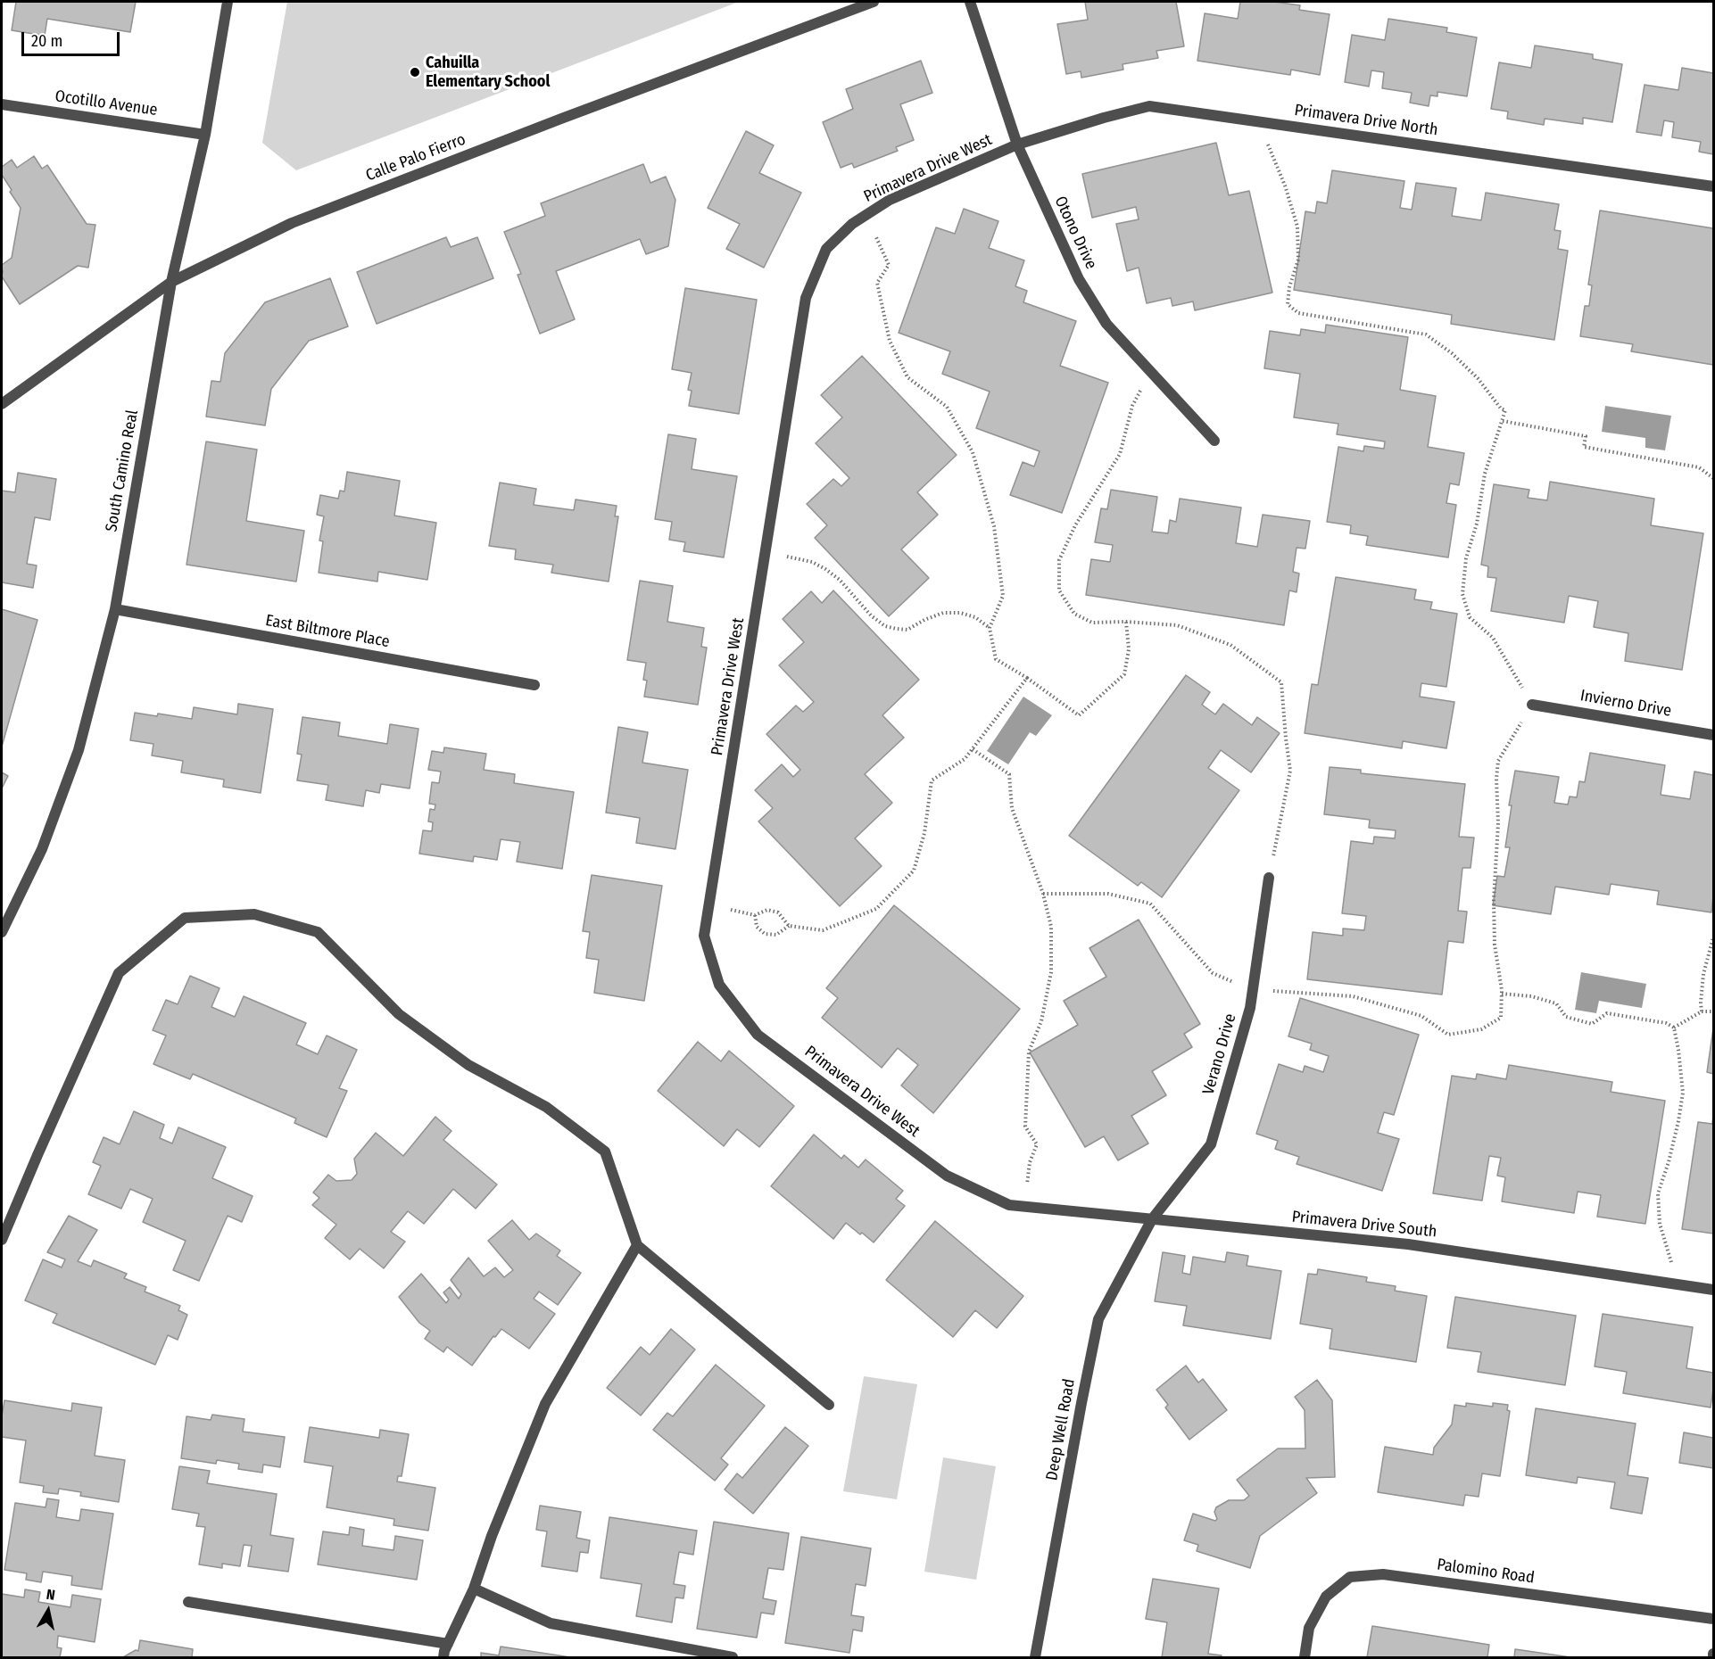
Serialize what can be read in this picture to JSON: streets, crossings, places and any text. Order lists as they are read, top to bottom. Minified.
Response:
{"streets":{"street":["Ocotillo Avenue","Primavera Drive North","Calle Palo Fierro","Primavera Drive West","Otono Drive","South Camino Real","East Biltmore Place","Invierno Drive","Verano Drive","Primavera Drive South","Deep Well Road","Palomino Road"]},"crossings":[["Ocotillo Avenue","South Camino Real"],["Primavera Drive North","Primavera Drive West"],["Primavera Drive North","Otono Drive"],["Calle Palo Fierro","South Camino Real"],["Primavera Drive West","Otono Drive"],["Primavera Drive West","Primavera Drive South"],["South Camino Real","East Biltmore Place"],["Verano Drive","Primavera Drive South"],["Verano Drive","Deep Well Road"],["Primavera Drive South","Deep Well Road"]],"places":["Cahuilla Elementary School"],"scale_bar":"20 m","north":"top"}
